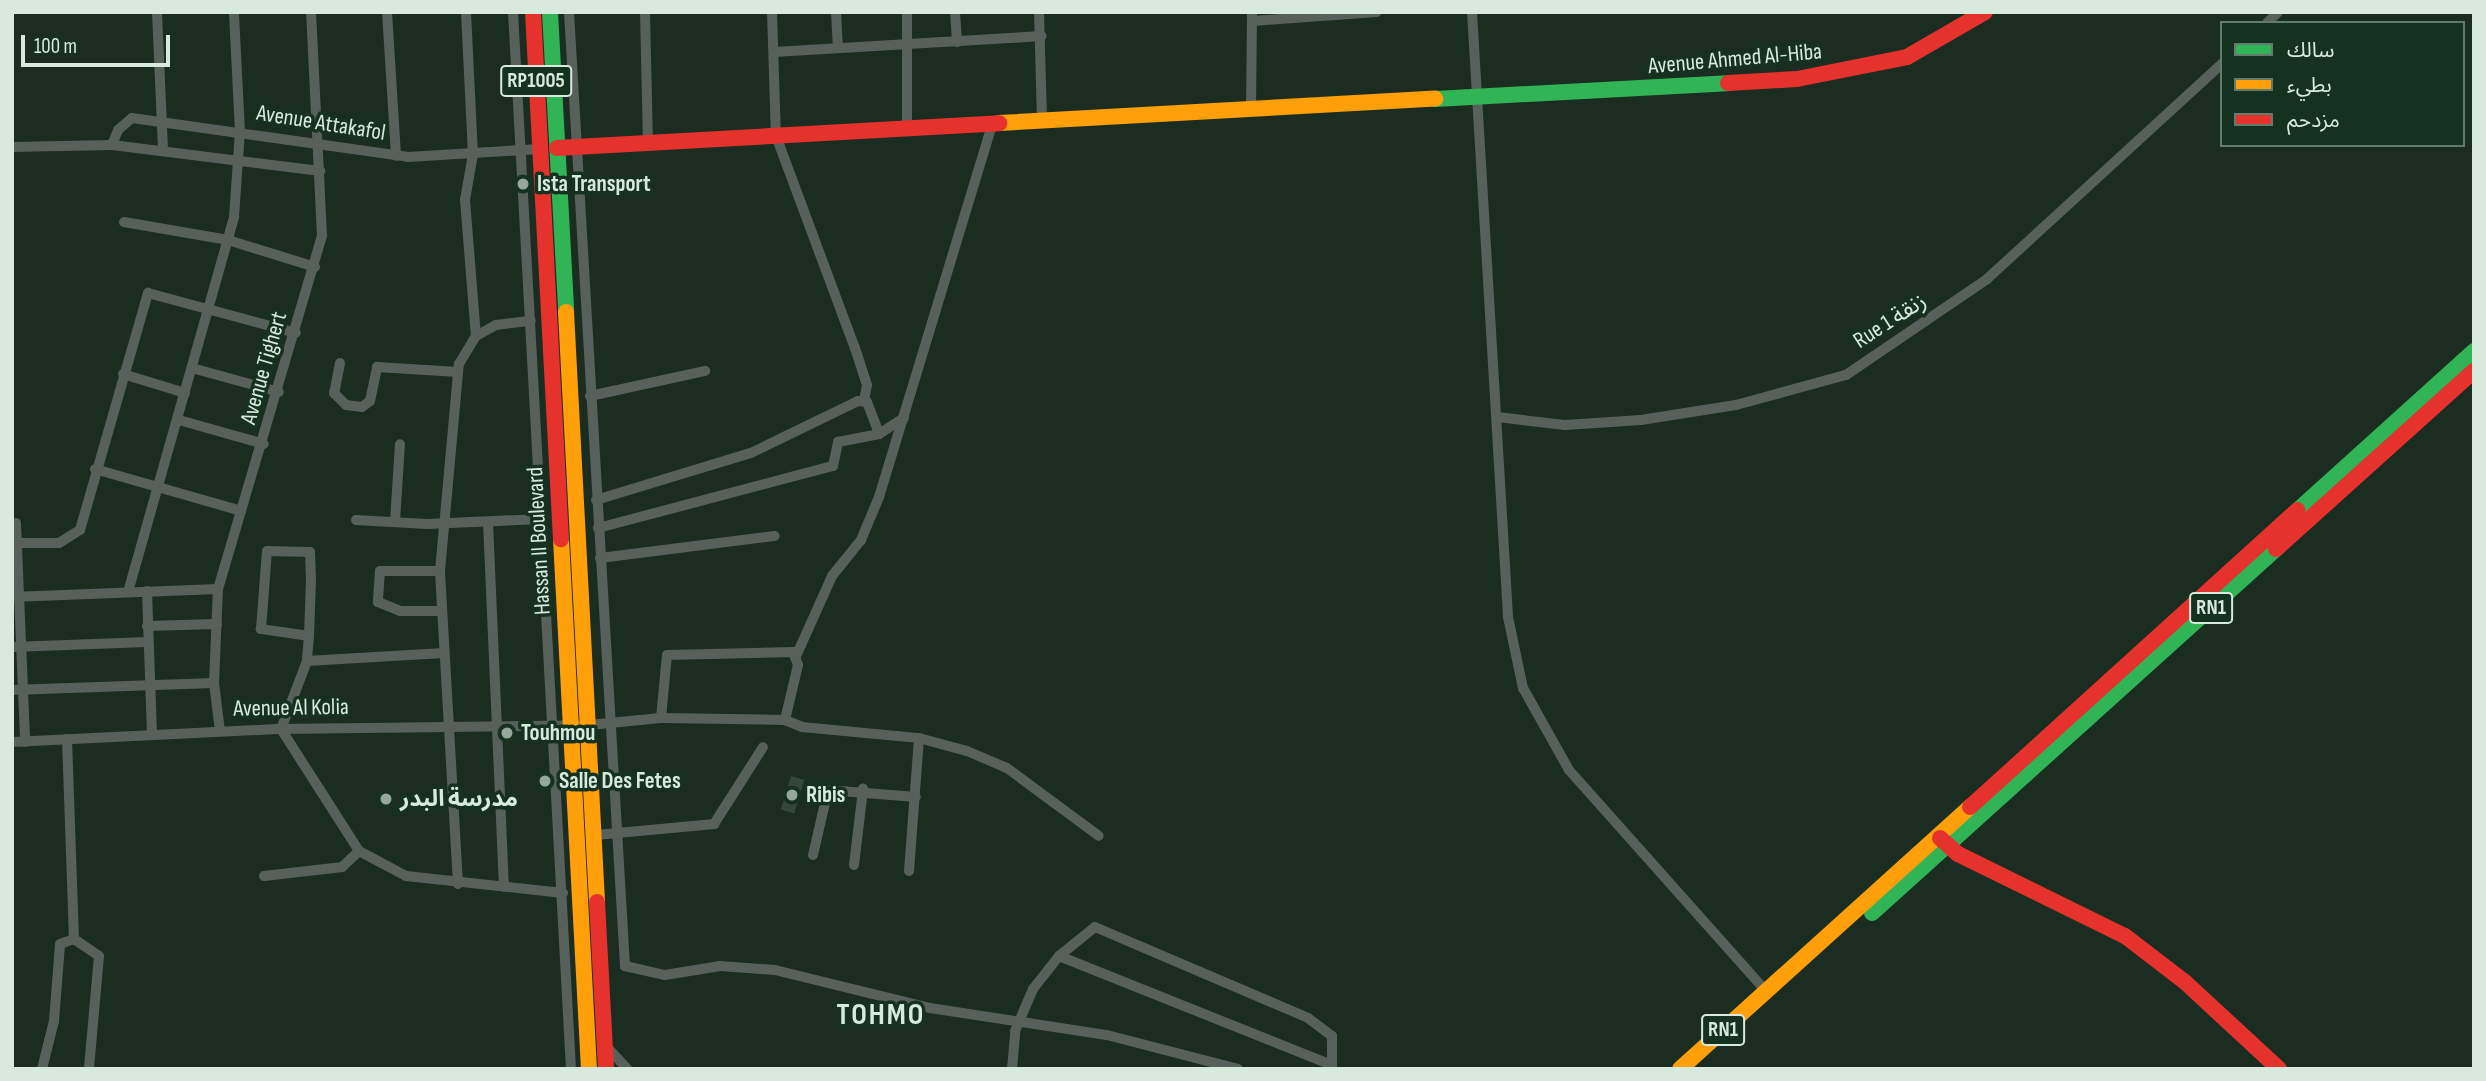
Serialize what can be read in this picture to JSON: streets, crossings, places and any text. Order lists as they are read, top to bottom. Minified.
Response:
{"streets":{"main road":["Avenue Ahmed Al-Hiba","RP1005","Hassan II Boulevard","RN1"],"street":["Avenue Attakafol","Rue 1 زنقة","Avenue Tighert","Avenue Al Kolia"]},"crossings":[["Avenue Ahmed Al-Hiba","Avenue Attakafol"],["Avenue Ahmed Al-Hiba","Hassan II Boulevard"],["Avenue Attakafol","Avenue Tighert"],["Avenue Attakafol","Hassan II Boulevard"],["Avenue Tighert","Avenue Al Kolia"],["Hassan II Boulevard","Avenue Al Kolia"]],"districts":["TOHMO"],"places":["Ista Transport","Touhmou","Salle Des Fetes","Ribis","مدرسة البدر"],"legend":["سالك","بطيء","مزدحم"],"scale_bar":"100 m"}
